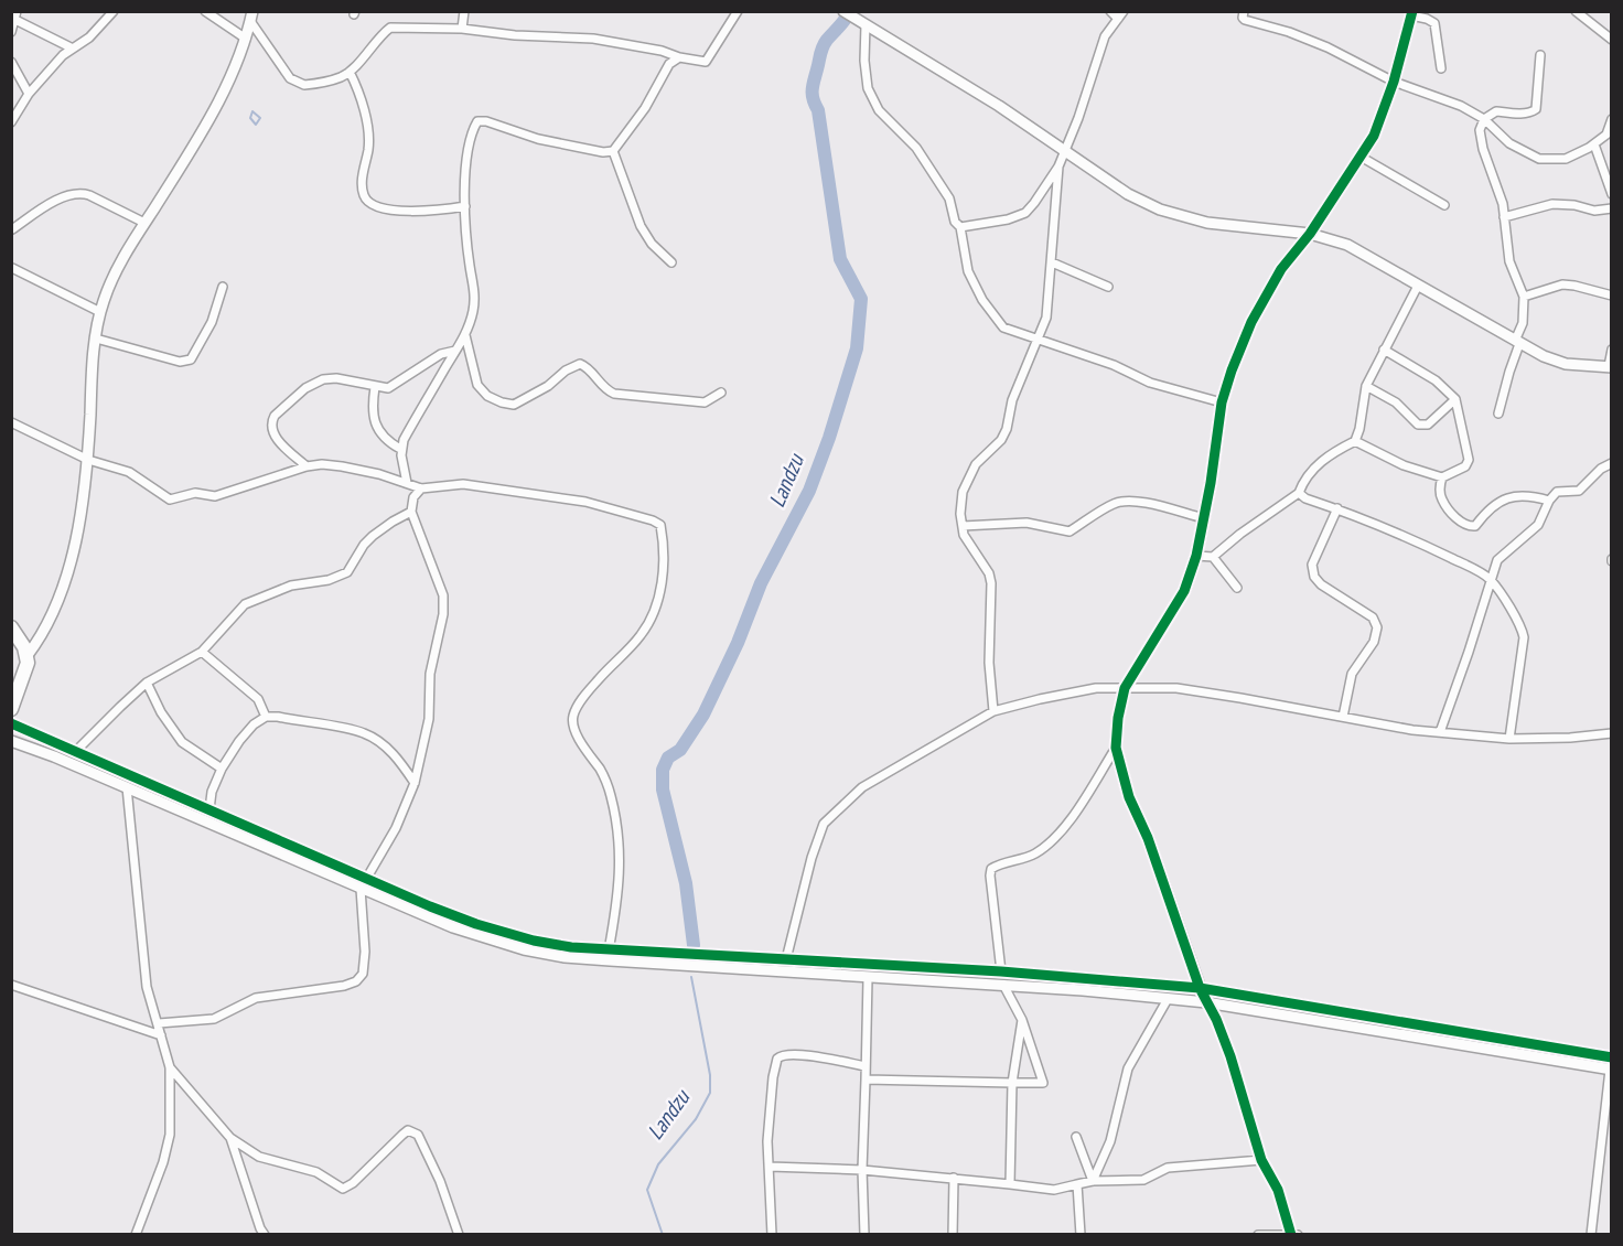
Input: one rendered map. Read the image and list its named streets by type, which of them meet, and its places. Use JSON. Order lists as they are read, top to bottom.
{
  "water": ["Landzu"]
}
